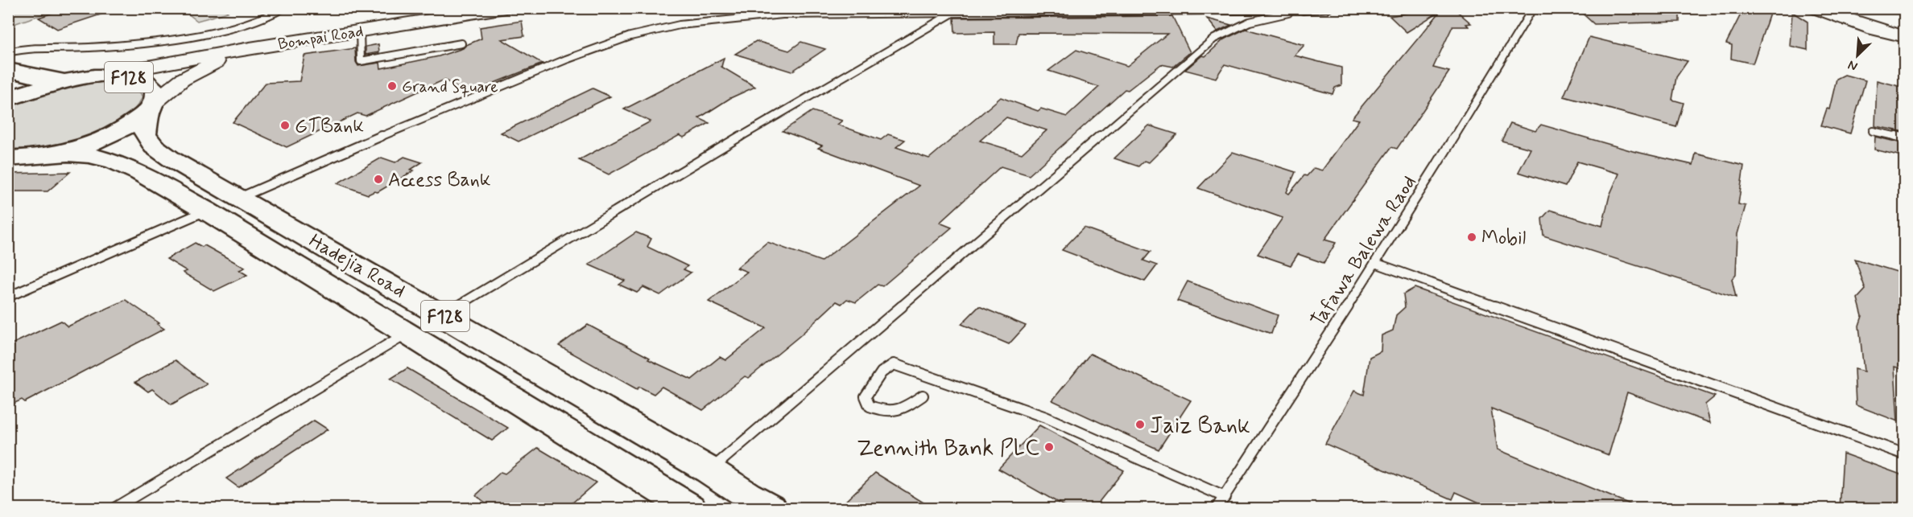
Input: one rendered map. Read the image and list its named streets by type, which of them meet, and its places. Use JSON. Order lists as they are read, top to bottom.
{
  "streets": {
    "main road": ["Bompai Road", "F128", "Hadejia Road"],
    "lane": ["Tafawa Balewa Raod"]
  },
  "crossings": [
    ["F128", "Hadejia Road"]
  ],
  "places": [
    "Grand Square",
    "GTBank",
    "Access Bank",
    "Mobil",
    "Jaiz Bank",
    "Zennith Bank PLC"
  ],
  "north": "bottom left"
}
